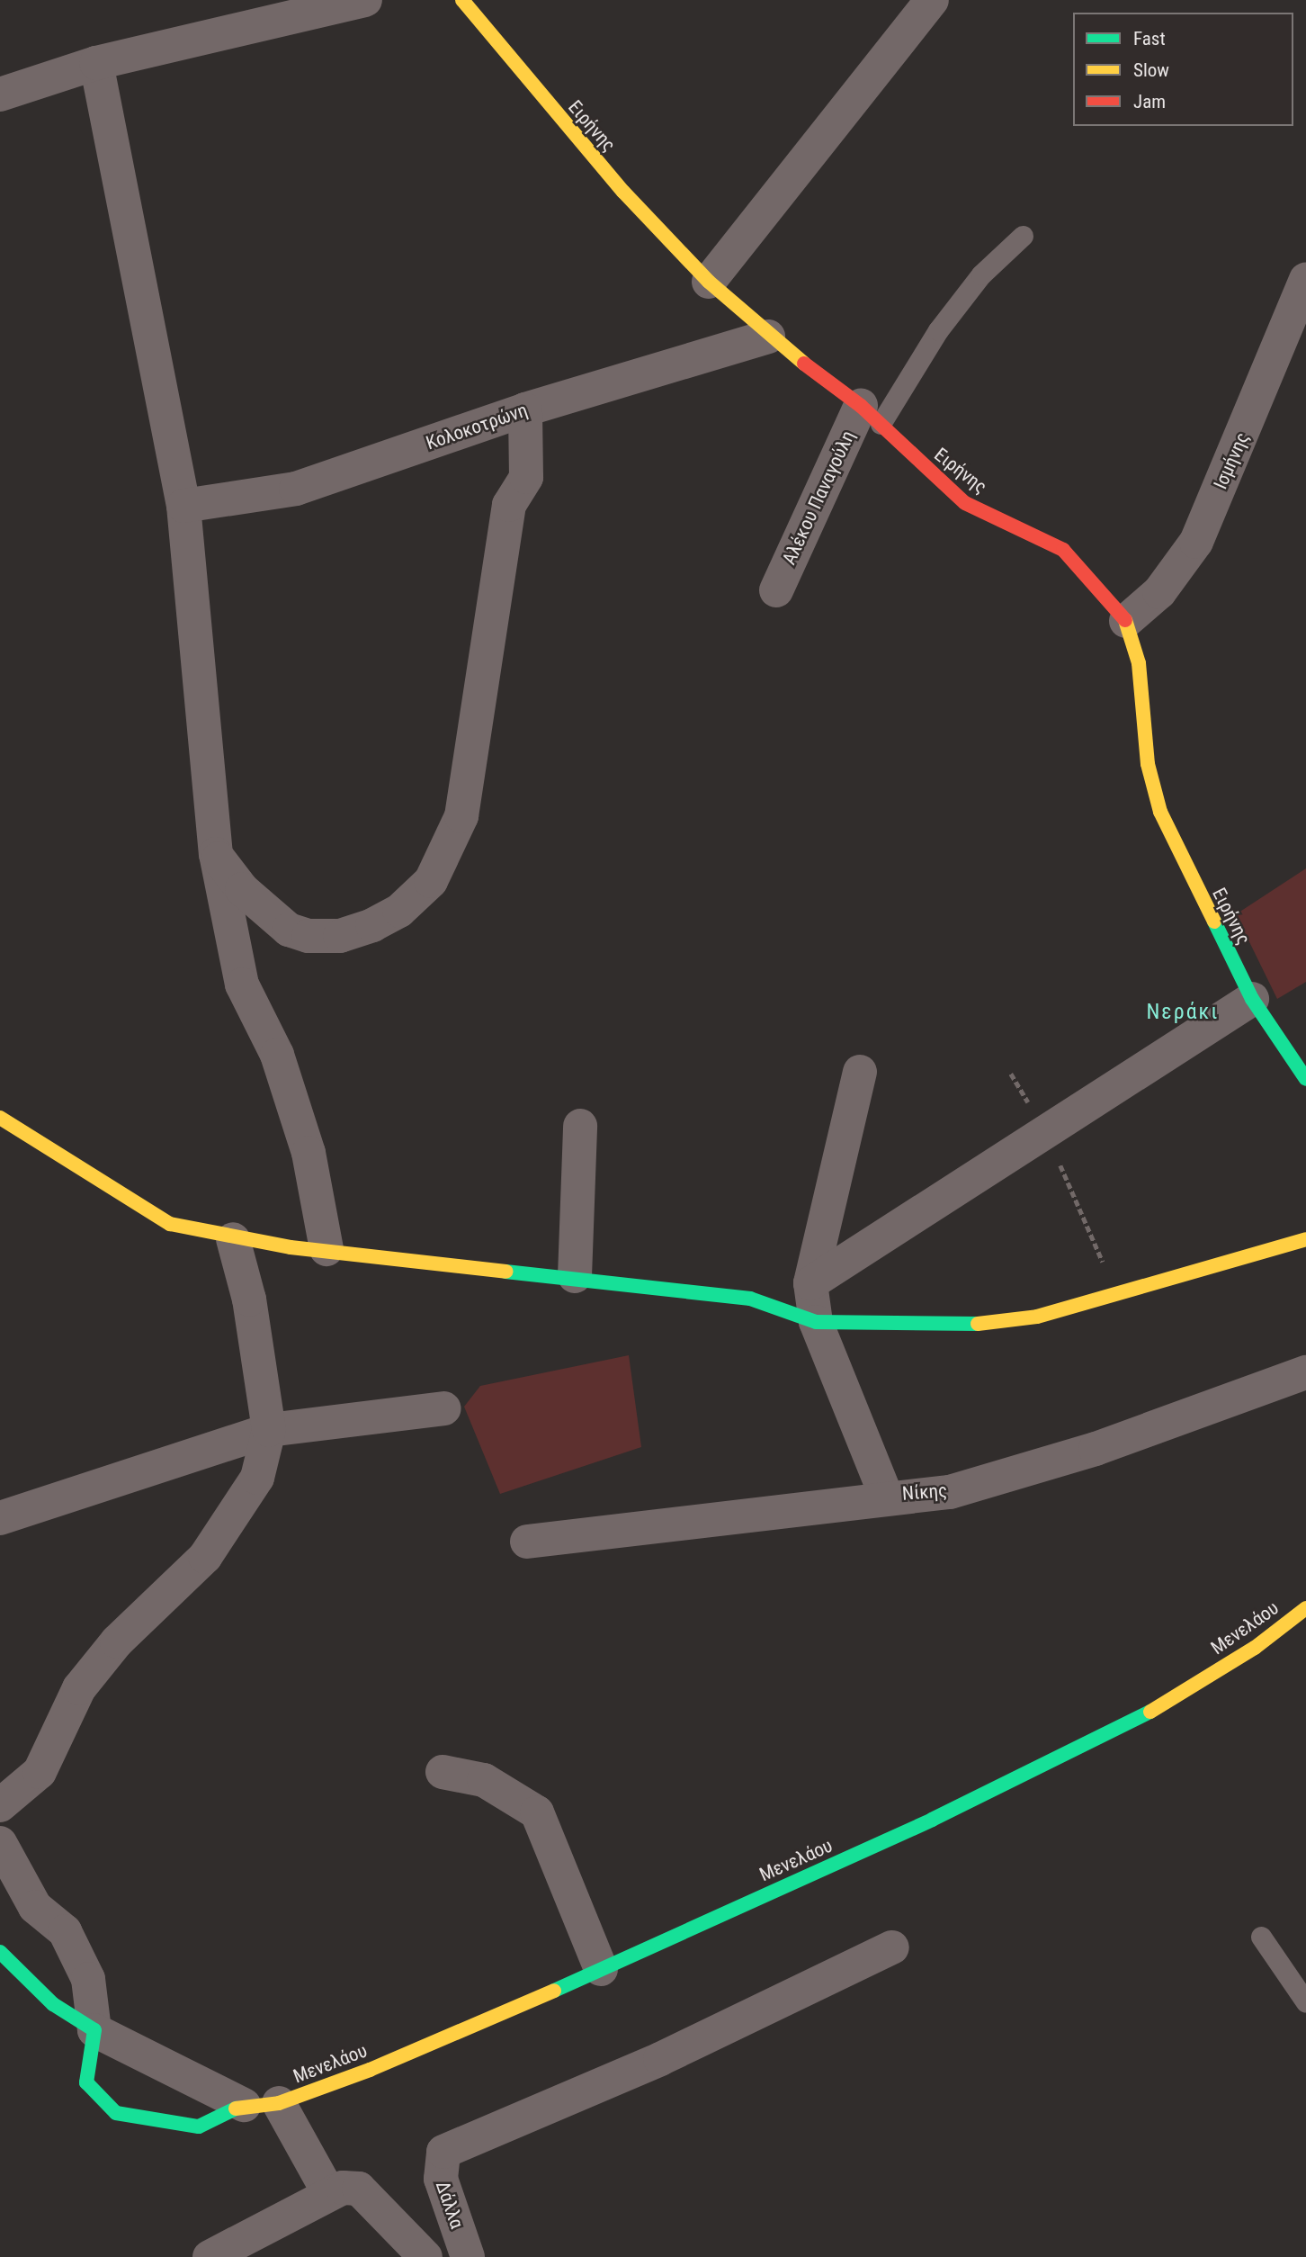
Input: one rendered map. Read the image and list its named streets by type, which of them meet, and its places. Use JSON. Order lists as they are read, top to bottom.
{
  "streets": {
    "street": [
      "Ειρήνης",
      "Κολοκοτρώνη",
      "Ισμήνης",
      "Αλέκου Παναγούλη",
      "Νίκης",
      "Μενελάου",
      "Δάλλα"
    ]
  },
  "crossings": [
    ["Ειρήνης", "Κολοκοτρώνη"],
    ["Ειρήνης", "Ισμήνης"],
    ["Ειρήνης", "Αλέκου Παναγούλη"]
  ],
  "districts": ["Νεράκι"],
  "legend": ["Fast", "Slow", "Jam"]
}
